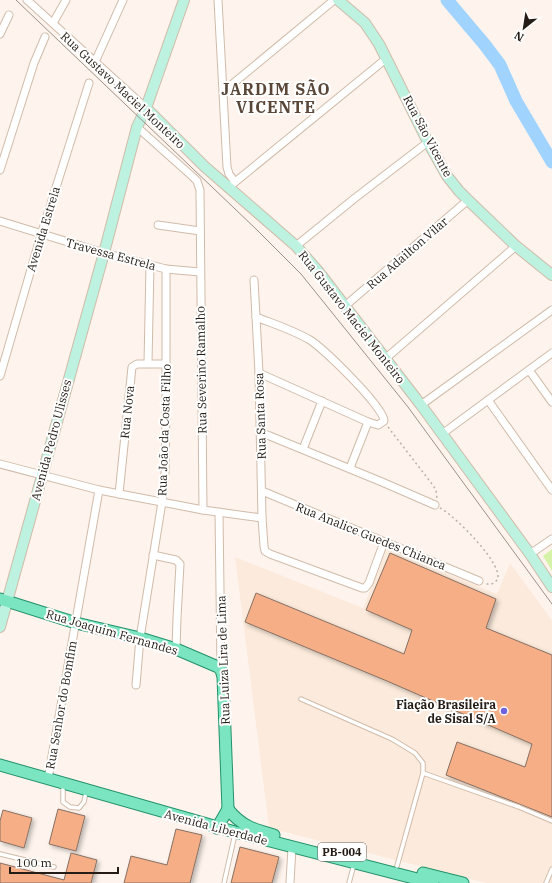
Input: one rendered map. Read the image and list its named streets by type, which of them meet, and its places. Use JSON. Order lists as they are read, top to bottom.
{
  "streets": {
    "main road": [
      "Rua Joaquim Fernandes",
      "Rua Luiza Lira de Lima",
      "Avenida Liberdade",
      "PB-004"
    ],
    "street": [
      "Rua Gustavo Maciel Monteiro",
      "Rua São Vicente",
      "Avenida Estrela",
      "Rua Adailton Vilar",
      "Travessa Estrela",
      "Rua Severino Ramalho",
      "Rua Nova",
      "Rua Santa Rosa",
      "Rua João da Costa Filho",
      "Avenida Pedro Ulisses",
      "Rua Analice Guedes Chianca",
      "Rua Senhor do Bomfim"
    ]
  },
  "crossings": [
    ["Rua Gustavo Maciel Monteiro", "Rua Adailton Vilar"],
    ["Rua Gustavo Maciel Monteiro", "Avenida Pedro Ulisses"],
    ["Rua São Vicente", "Rua Adailton Vilar"],
    ["Avenida Estrela", "Travessa Estrela"],
    ["Travessa Estrela", "Rua Severino Ramalho"],
    ["Travessa Estrela", "Rua João da Costa Filho"],
    ["Travessa Estrela", "Avenida Pedro Ulisses"],
    ["Rua Severino Ramalho", "Avenida Pedro Ulisses"],
    ["Rua Nova", "Rua João da Costa Filho"],
    ["Rua Santa Rosa", "Rua Analice Guedes Chianca"],
    ["Rua João da Costa Filho", "Rua Joaquim Fernandes"],
    ["Avenida Pedro Ulisses", "Rua Joaquim Fernandes"],
    ["Rua Joaquim Fernandes", "Rua Luiza Lira de Lima"],
    ["Rua Joaquim Fernandes", "Rua Senhor do Bomfim"],
    ["Rua Luiza Lira de Lima", "Avenida Liberdade"],
    ["Rua Senhor do Bomfim", "Avenida Liberdade"]
  ],
  "districts": ["JARDIM SÃO VICENTE"],
  "places": ["Fiação Brasileira de Sisal S/A"],
  "scale_bar": "100 m",
  "north": "bottom left"
}
